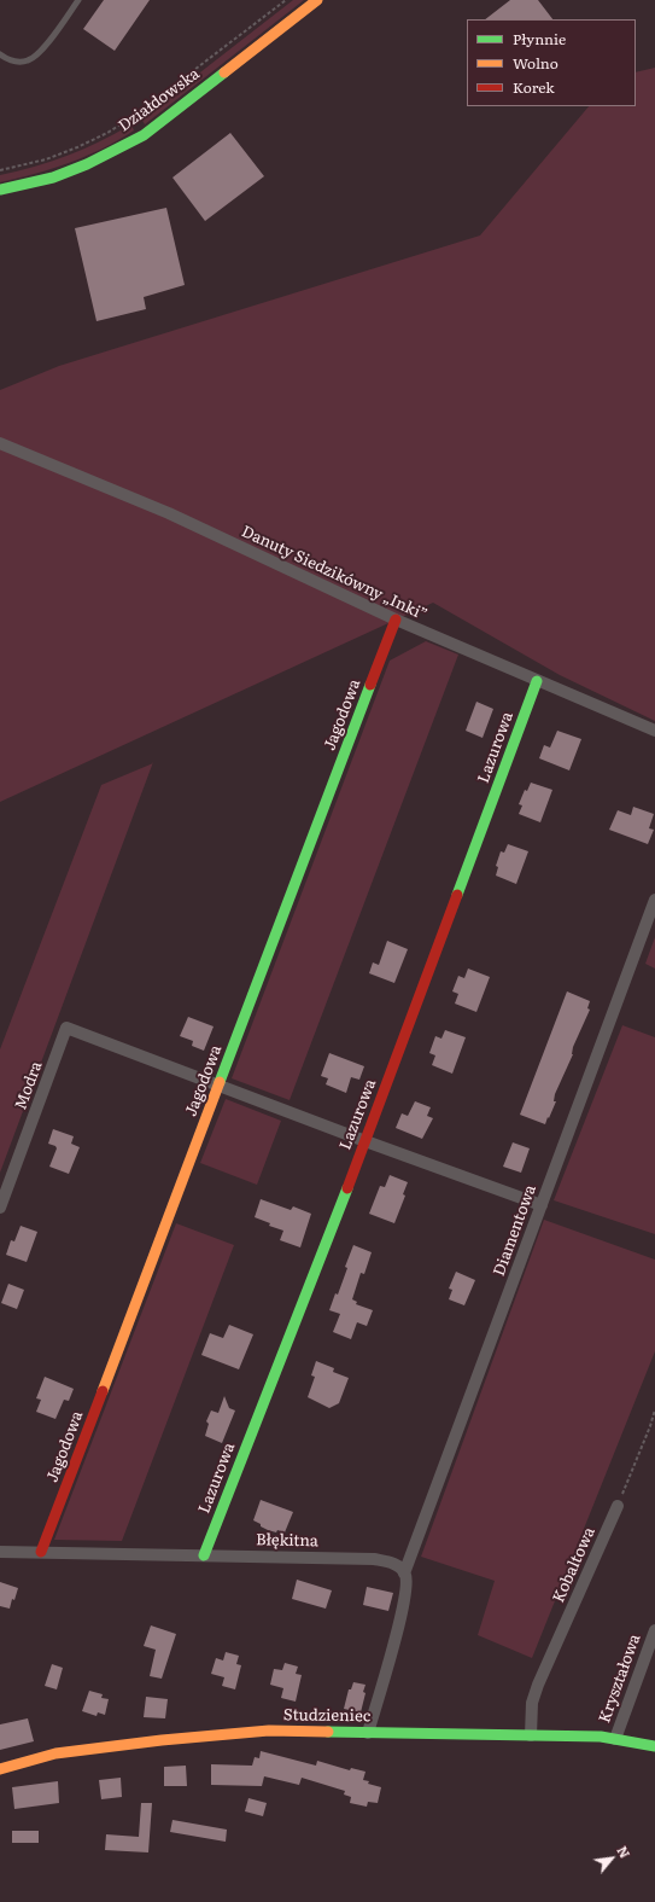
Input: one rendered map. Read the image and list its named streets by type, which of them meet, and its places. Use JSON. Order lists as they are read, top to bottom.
{
  "streets": {
    "street": [
      "Działdowska",
      "Danuty Siedzikówny „Inki”",
      "Jagodowa",
      "Lazurowa",
      "Modra",
      "Diamentowa",
      "Błękitna",
      "Kobaltowa",
      "Kryształowa",
      "Studzieniec"
    ]
  },
  "crossings": [
    ["Danuty Siedzikówny „Inki”", "Jagodowa"],
    ["Danuty Siedzikówny „Inki”", "Lazurowa"],
    ["Jagodowa", "Modra"],
    ["Jagodowa", "Błękitna"],
    ["Lazurowa", "Błękitna"],
    ["Diamentowa", "Błękitna"],
    ["Kobaltowa", "Studzieniec"],
    ["Kryształowa", "Studzieniec"]
  ],
  "legend": ["Płynnie", "Wolno", "Korek"],
  "north": "top right"
}
